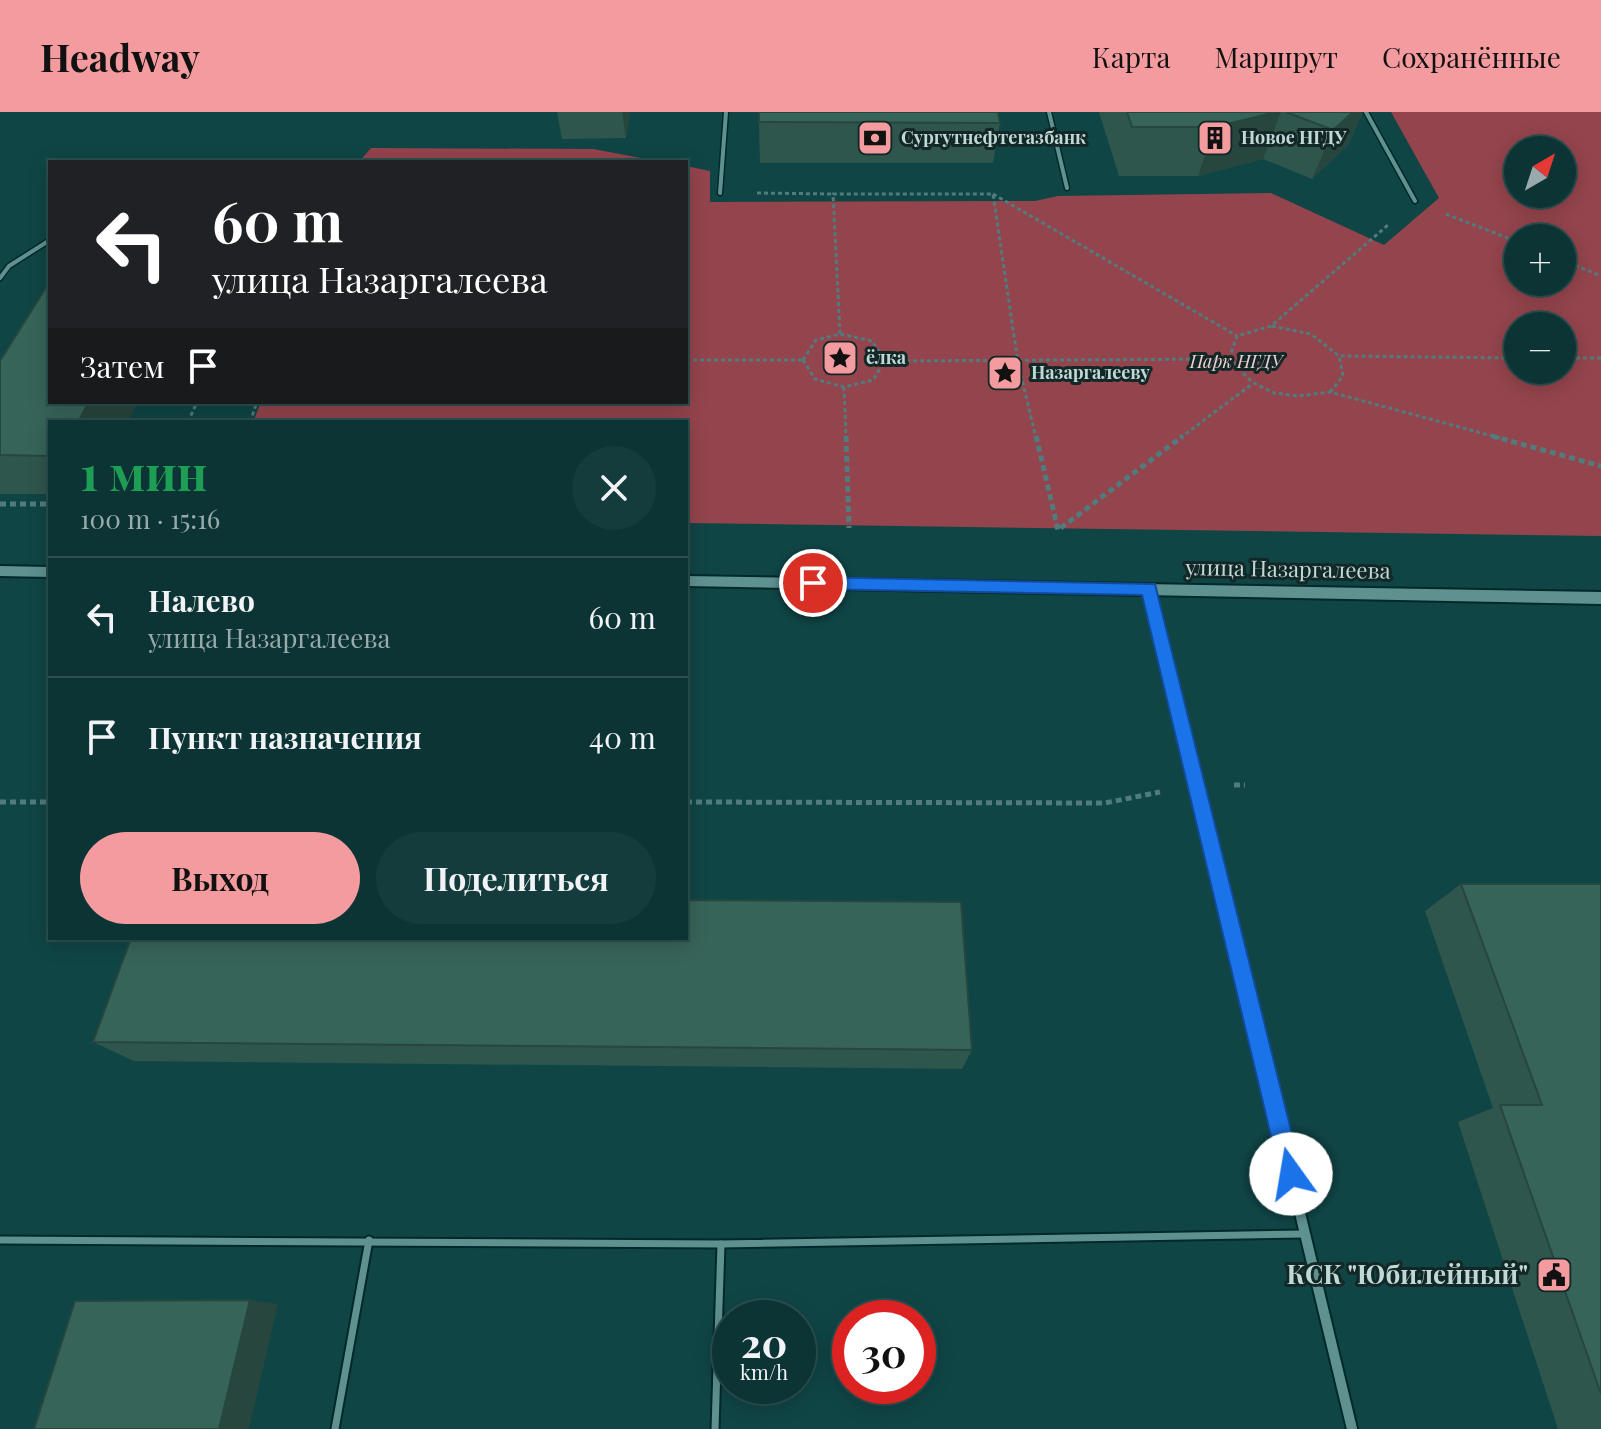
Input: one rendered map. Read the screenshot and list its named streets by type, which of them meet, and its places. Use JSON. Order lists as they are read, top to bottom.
{
  "streets": {
    "main road": ["улица Назаргалеева"]
  },
  "parks": ["Парк НГДУ"],
  "places": {
    "bank": ["Сургутнефтегазбанк"],
    "building": ["Новое НГДУ"],
    "place": ["ёлка", "Назаргалееву"],
    "public building": ["КСК \"Юбилейный\""]
  },
  "north": "top right",
  "page": {
    "header": "Headway",
    "nav": ["Карта", "Маршрут", "Сохранённые"],
    "map_buttons": ["+", "−"],
    "turn": ["60 m", "улица Назаргалеева"],
    "then": "Затем",
    "heading": ["1 мин", "100 m · 15:16"],
    "list": [
      {
        "name": "Налево",
        "note": "улица Назаргалеева",
        "value": "60 m"
      },
      {
        "name": "Пункт назначения",
        "value": "40 m"
      }
    ],
    "buttons": ["Выход", "Поделиться"],
    "speed": "20 km/h",
    "limit": "30"
  }
}
